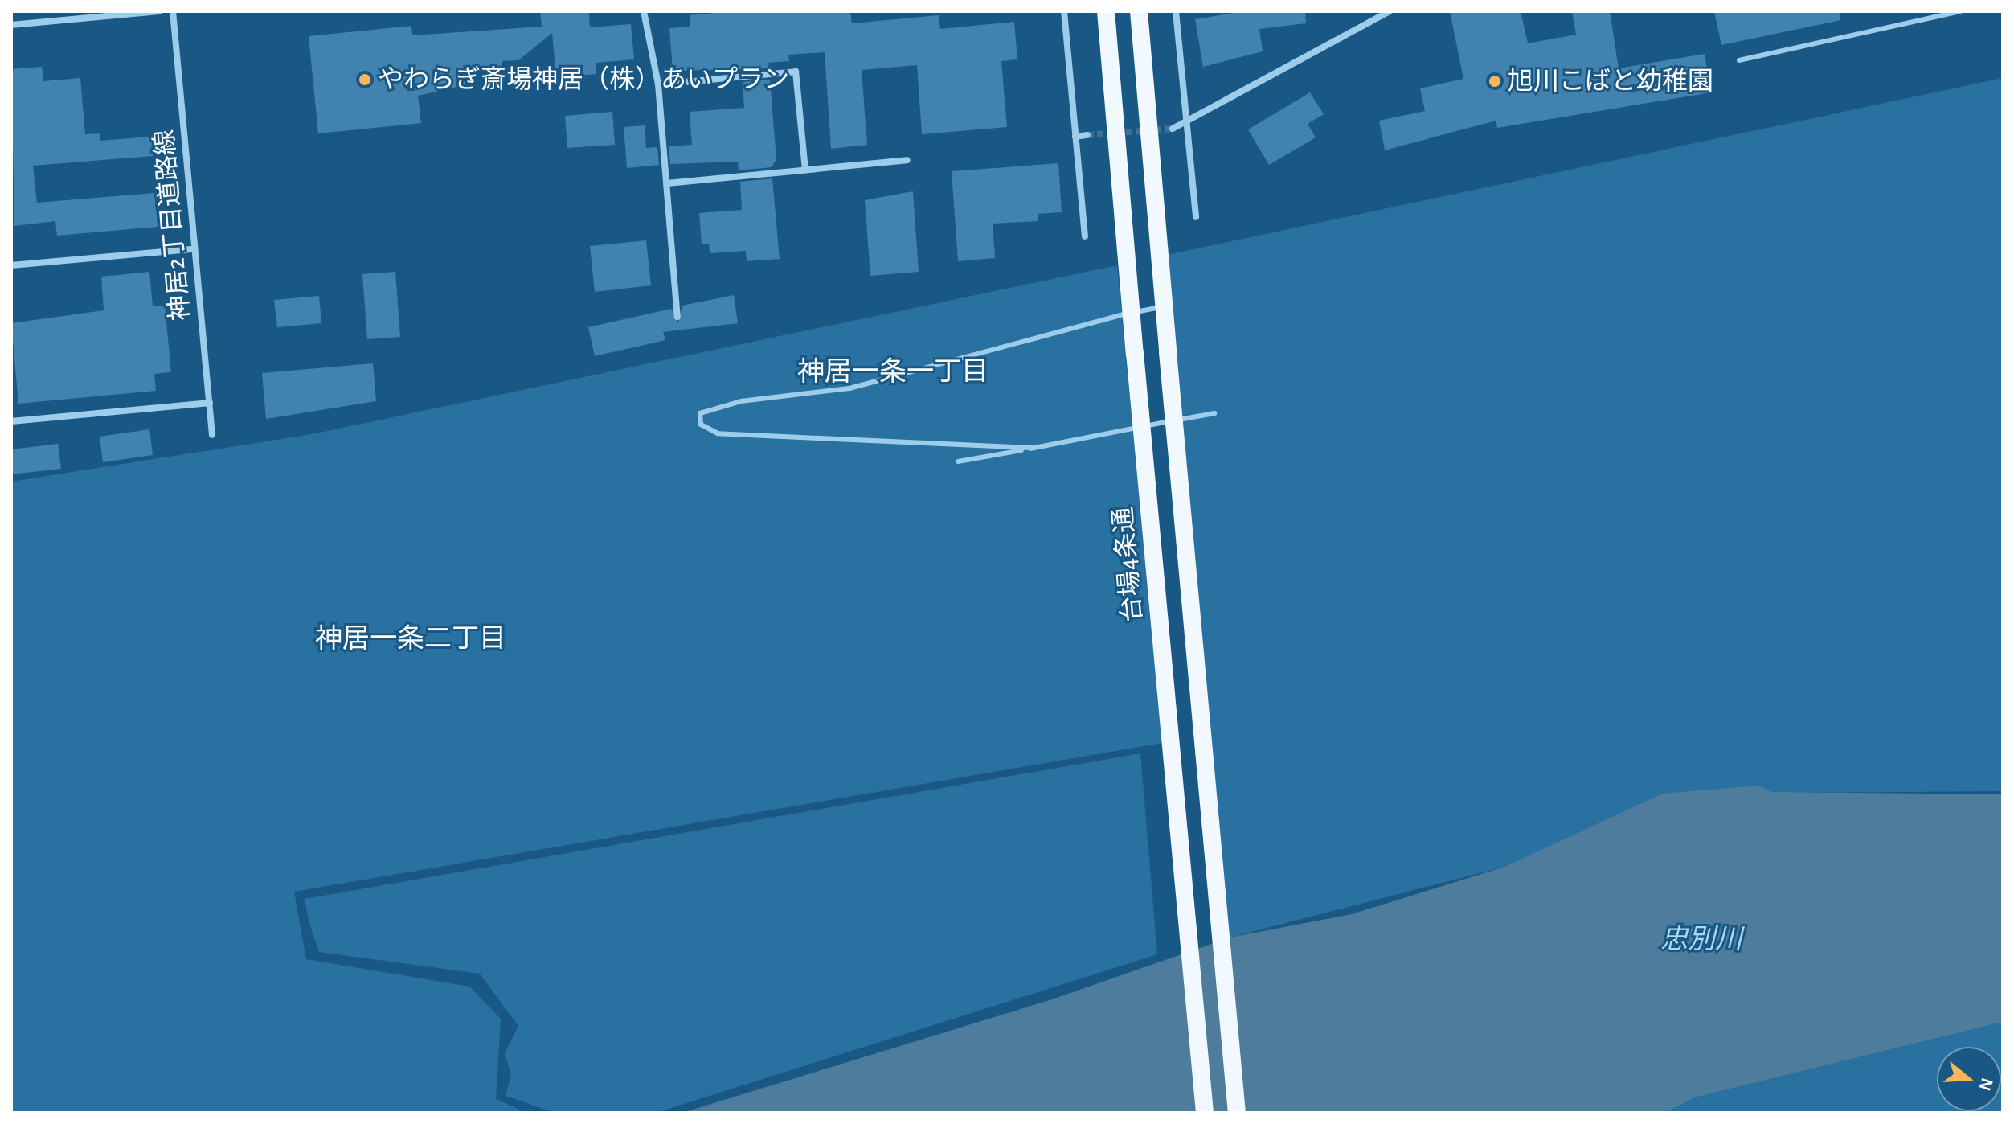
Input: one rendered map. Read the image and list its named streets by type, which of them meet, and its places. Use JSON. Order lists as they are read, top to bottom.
{
  "streets": {
    "highway": ["台場4条通"],
    "street": ["神居2丁目道路線"]
  },
  "districts": ["神居一条一丁目", "神居一条二丁目"],
  "water": ["忠別川"],
  "places": ["やわらぎ斎場神居（株）あいプラン", "旭川こばと幼稚園"],
  "north": "right"
}
